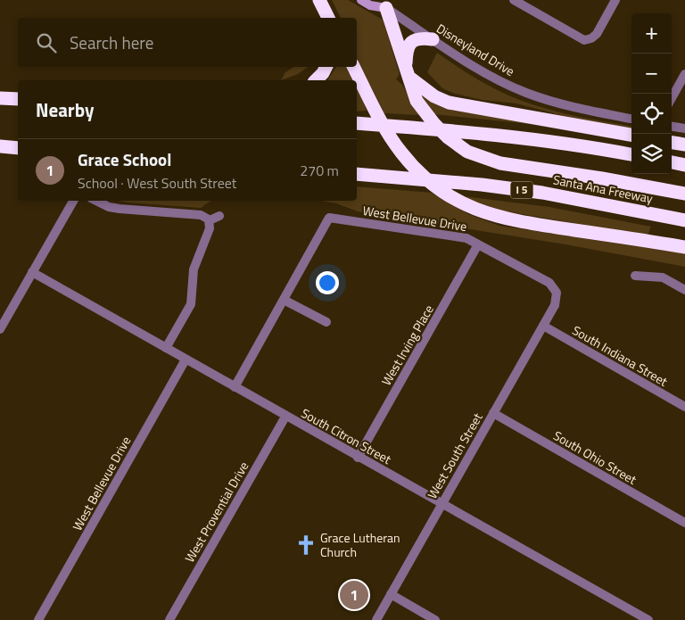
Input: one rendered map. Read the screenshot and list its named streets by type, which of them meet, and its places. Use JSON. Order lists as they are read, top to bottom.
{
  "streets": {
    "highway": ["Santa Ana Freeway", "I 5"],
    "main road": ["Disneyland Drive"],
    "street": [
      "West Bellevue Drive",
      "West Irving Place",
      "South Indiana Street",
      "South Citron Street",
      "West South Street",
      "South Ohio Street",
      "West Provential Drive"
    ]
  },
  "crossings": [
    ["West Bellevue Drive", "West Irving Place"],
    ["West Bellevue Drive", "South Citron Street"],
    ["West Bellevue Drive", "West South Street"],
    ["West Irving Place", "South Citron Street"],
    ["South Indiana Street", "West South Street"],
    ["South Citron Street", "West South Street"],
    ["South Citron Street", "West Provential Drive"],
    ["West South Street", "South Ohio Street"]
  ],
  "places": {
    "church": ["Grace Lutheran Church"]
  },
  "page": {
    "map_buttons": ["+", "−"],
    "search": "Search here",
    "heading": "Nearby",
    "list": [
      {
        "mark": "1",
        "name": "Grace School",
        "note": "School · West South Street",
        "value": "270 m"
      }
    ],
    "pins": "1"
  }
}
